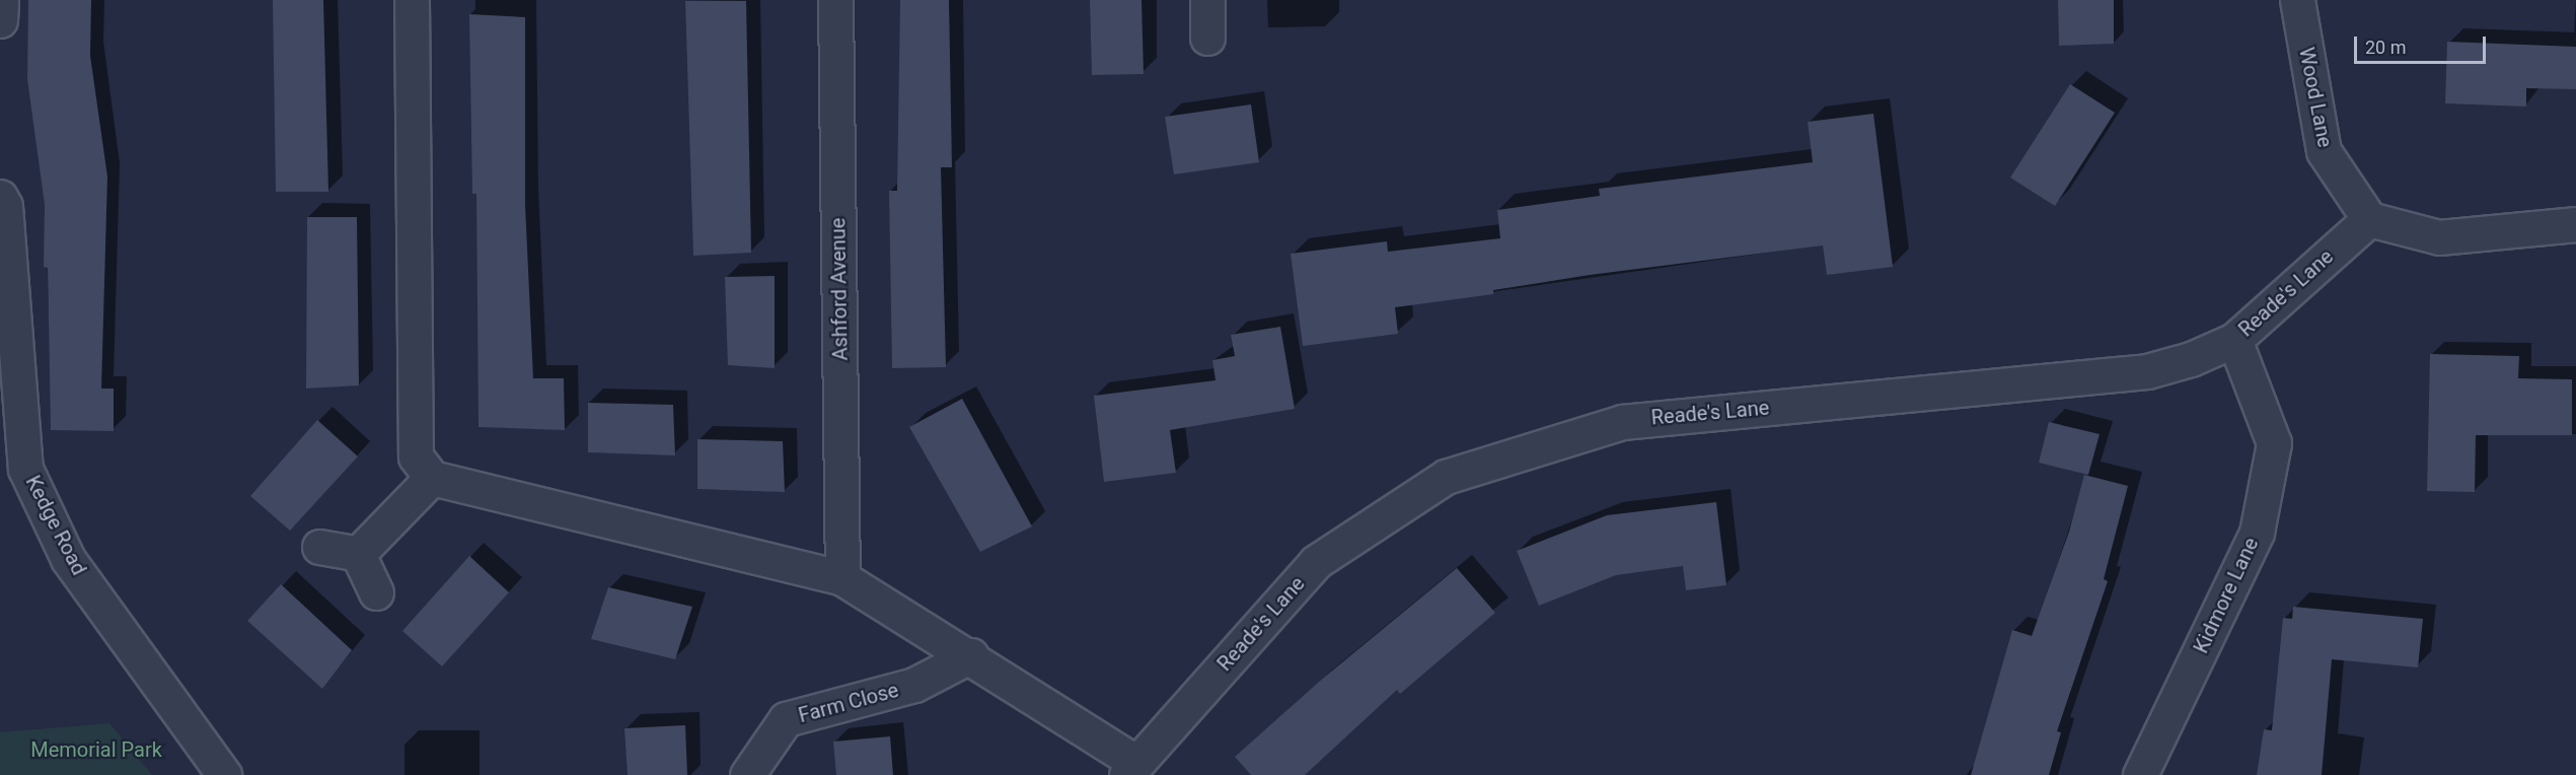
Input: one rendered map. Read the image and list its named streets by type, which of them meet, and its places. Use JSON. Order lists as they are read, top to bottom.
{
  "streets": {
    "street": [
      "Wood Lane",
      "Ashford Avenue",
      "Reade's Lane",
      "Kedge Road",
      "Kidmore Lane",
      "Farm Close"
    ]
  },
  "crossings": [
    ["Wood Lane", "Reade's Lane"],
    ["Reade's Lane", "Kidmore Lane"]
  ],
  "parks": ["Memorial Park"],
  "scale_bar": "20 m"
}
